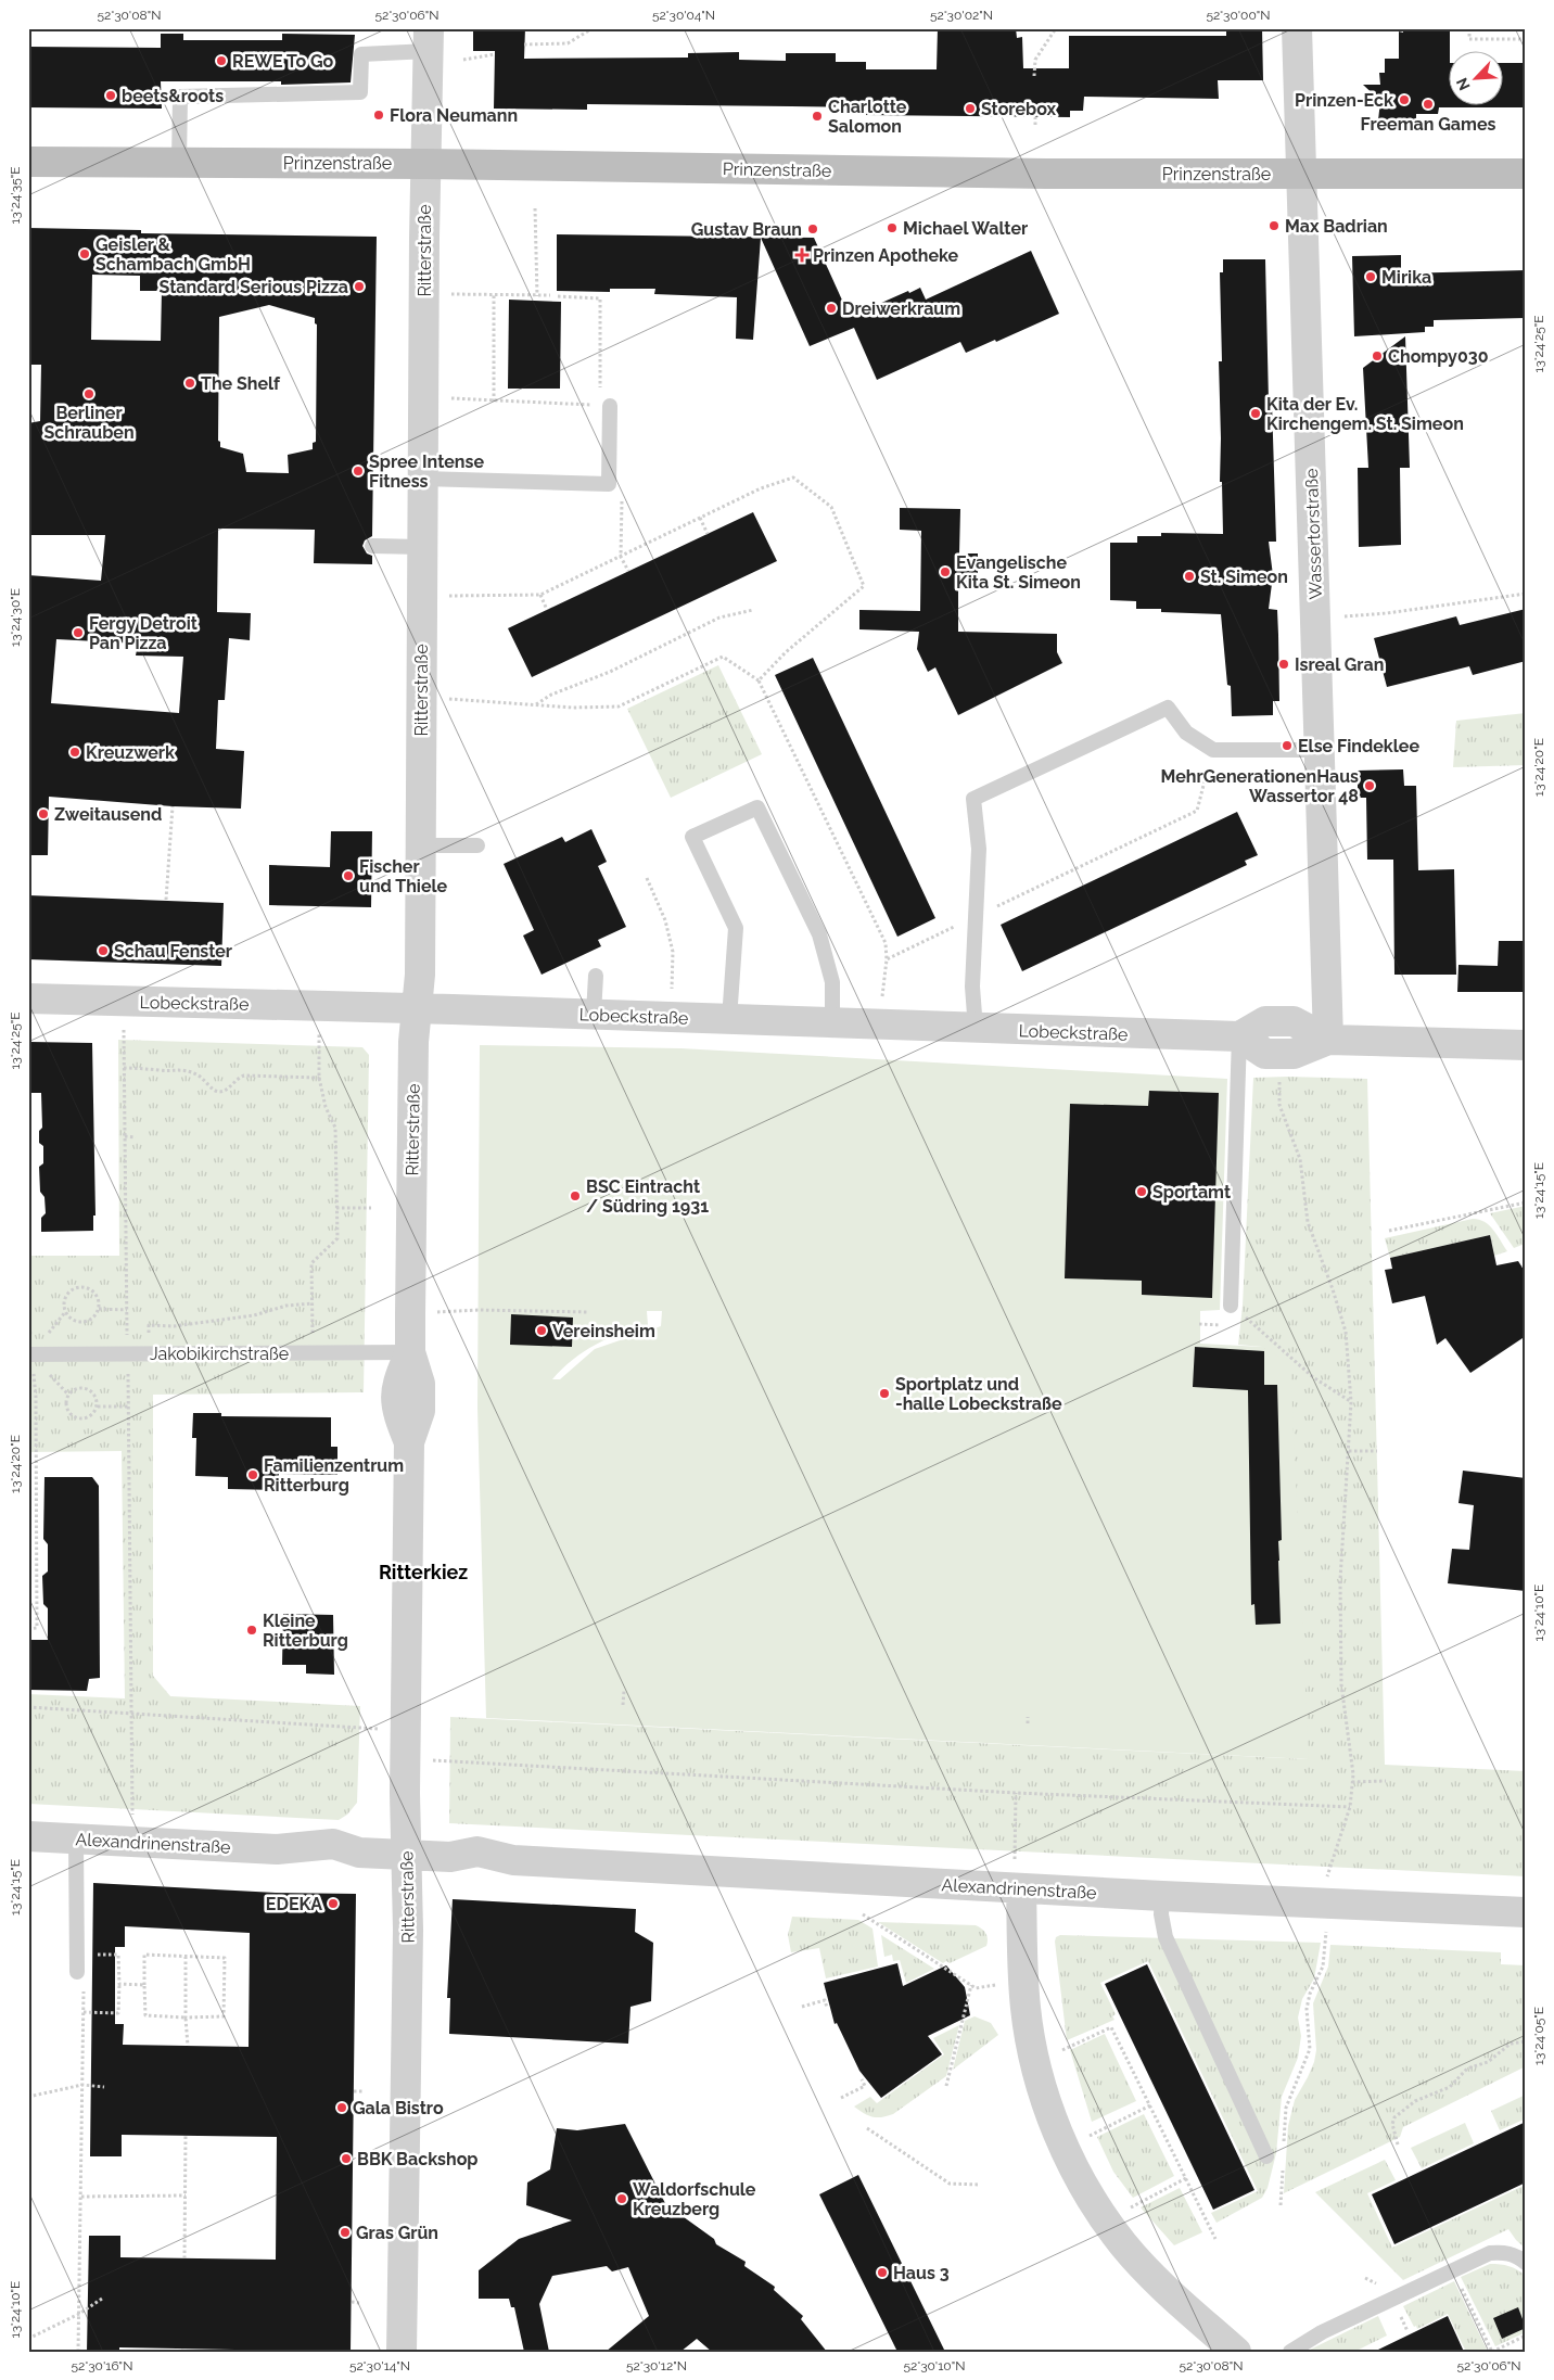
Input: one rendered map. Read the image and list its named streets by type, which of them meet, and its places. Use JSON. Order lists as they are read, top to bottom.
{
  "streets": {
    "main road": ["Prinzenstraße"],
    "street": [
      "Ritterstraße",
      "Wassertorstraße",
      "Lobeckstraße",
      "Alexandrinenstraße"
    ],
    "lane": ["Jakobikirchstraße"]
  },
  "crossings": [
    ["Prinzenstraße", "Ritterstraße"],
    ["Prinzenstraße", "Wassertorstraße"],
    ["Ritterstraße", "Lobeckstraße"],
    ["Ritterstraße", "Jakobikirchstraße"],
    ["Ritterstraße", "Alexandrinenstraße"]
  ],
  "districts": ["Ritterkiez"],
  "places": {
    "other": [
      "REWE To Go",
      "beets&roots",
      "Prinzen-Eck",
      "Freeman Games",
      "Storebox",
      "Flora Neumann",
      "Charlotte Salomon",
      "Max Badrian",
      "Michael Walter",
      "Gustav Braun",
      "Geisler & Schambach GmbH",
      "Mirika",
      "Standard Serious Pizza",
      "Dreiwerkraum",
      "Chompy030",
      "The Shelf",
      "Berliner Schrauben",
      "Kita der Ev. Kirchengem. St. Simeon",
      "Spree Intense Fitness",
      "Evangelische Kita St. Simeon",
      "St. Simeon",
      "Fergy Detroit Pan Pizza",
      "Isreal Gran",
      "Else Findeklee",
      "Kreuzwerk",
      "MehrGenerationenHaus Wassertor 48",
      "Zweitausend",
      "Fischer und Thiele",
      "Schau Fenster",
      "Sportamt",
      "BSC Eintracht / Südring 1931",
      "Vereinsheim",
      "Sportplatz und -halle Lobeckstraße",
      "Familienzentrum Ritterburg",
      "Kleine Ritterburg",
      "EDEKA",
      "Gala Bistro",
      "BBK Backshop",
      "Waldorfschule Kreuzberg",
      "Gras Grün",
      "Haus 3"
    ],
    "health": ["Prinzen Apotheke"]
  },
  "north": "bottom left",
  "coordinates": [
    "52°30'08\"N",
    "52°30'06\"N",
    "52°30'04\"N",
    "52°30'02\"N",
    "52°30'00\"N",
    "13°24'35\"E",
    "13°24'25\"E",
    "13°24'30\"E",
    "13°24'20\"E",
    "13°24'15\"E",
    "13°24'10\"E",
    "13°24'05\"E",
    "52°30'16\"N",
    "52°30'14\"N",
    "52°30'12\"N",
    "52°30'10\"N"
  ]
}
